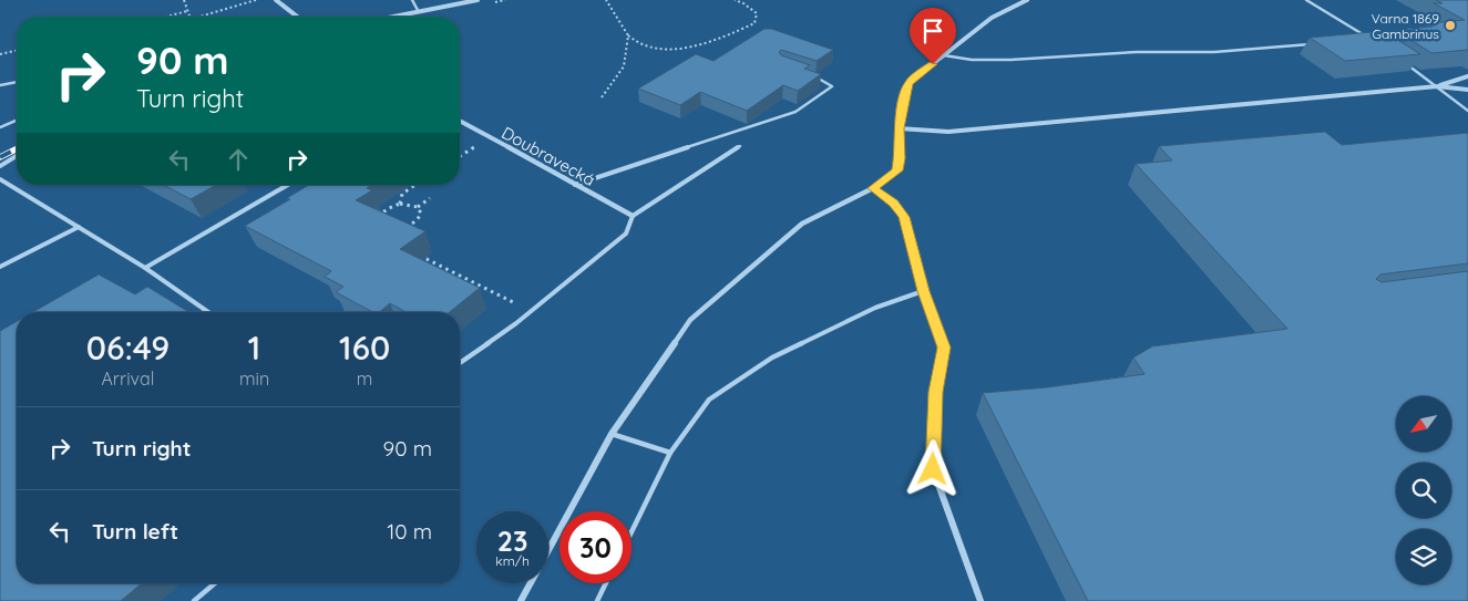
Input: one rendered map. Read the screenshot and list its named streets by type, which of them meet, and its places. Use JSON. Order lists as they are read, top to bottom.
{
  "streets": {
    "street": ["Doubravecká"]
  },
  "places": ["Varna 1869 Gambrinus"],
  "north": "bottom left",
  "page": {
    "turn": ["90 m", "Turn right"],
    "eta": [
      "06:49",
      "Arrival",
      "1",
      "min",
      "160",
      "m"
    ],
    "list": [
      {
        "name": "Turn right",
        "value": "90 m"
      },
      {
        "name": "Turn left",
        "value": "10 m"
      }
    ],
    "speed": "23 km/h",
    "limit": "30"
  }
}
